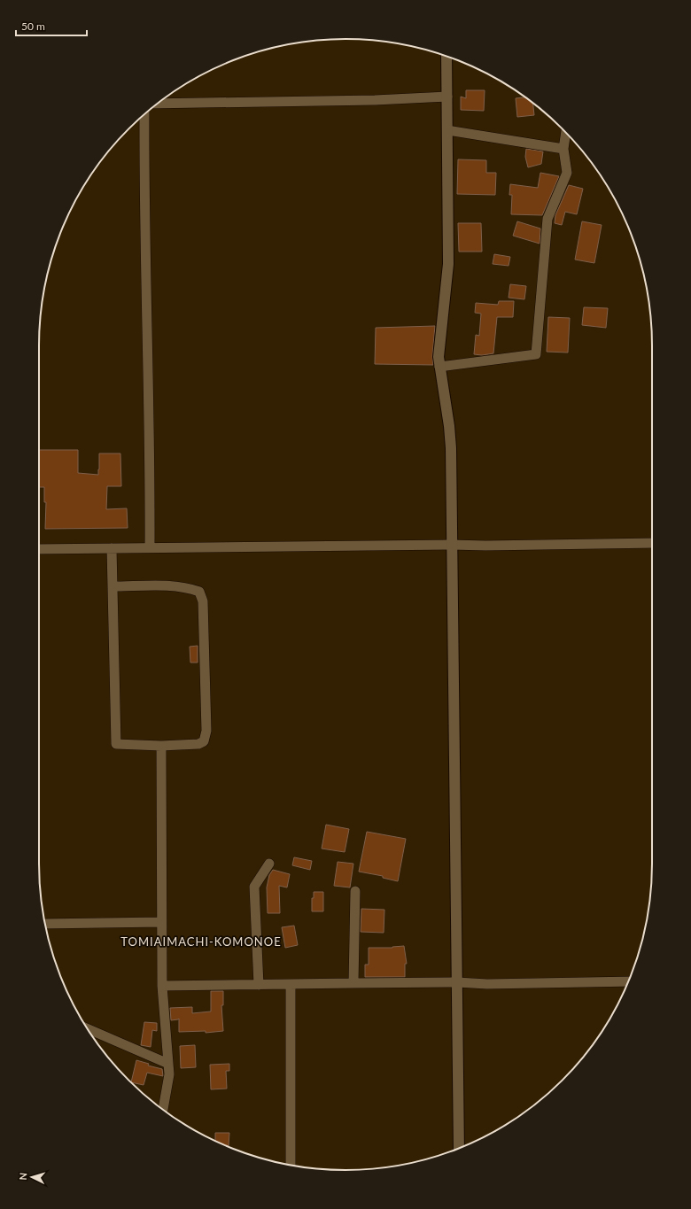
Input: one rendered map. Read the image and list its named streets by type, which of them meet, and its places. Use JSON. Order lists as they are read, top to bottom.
{
  "districts": ["TOMIAIMACHI-KOMONOE"],
  "scale_bar": "50 m",
  "north": "left"
}
